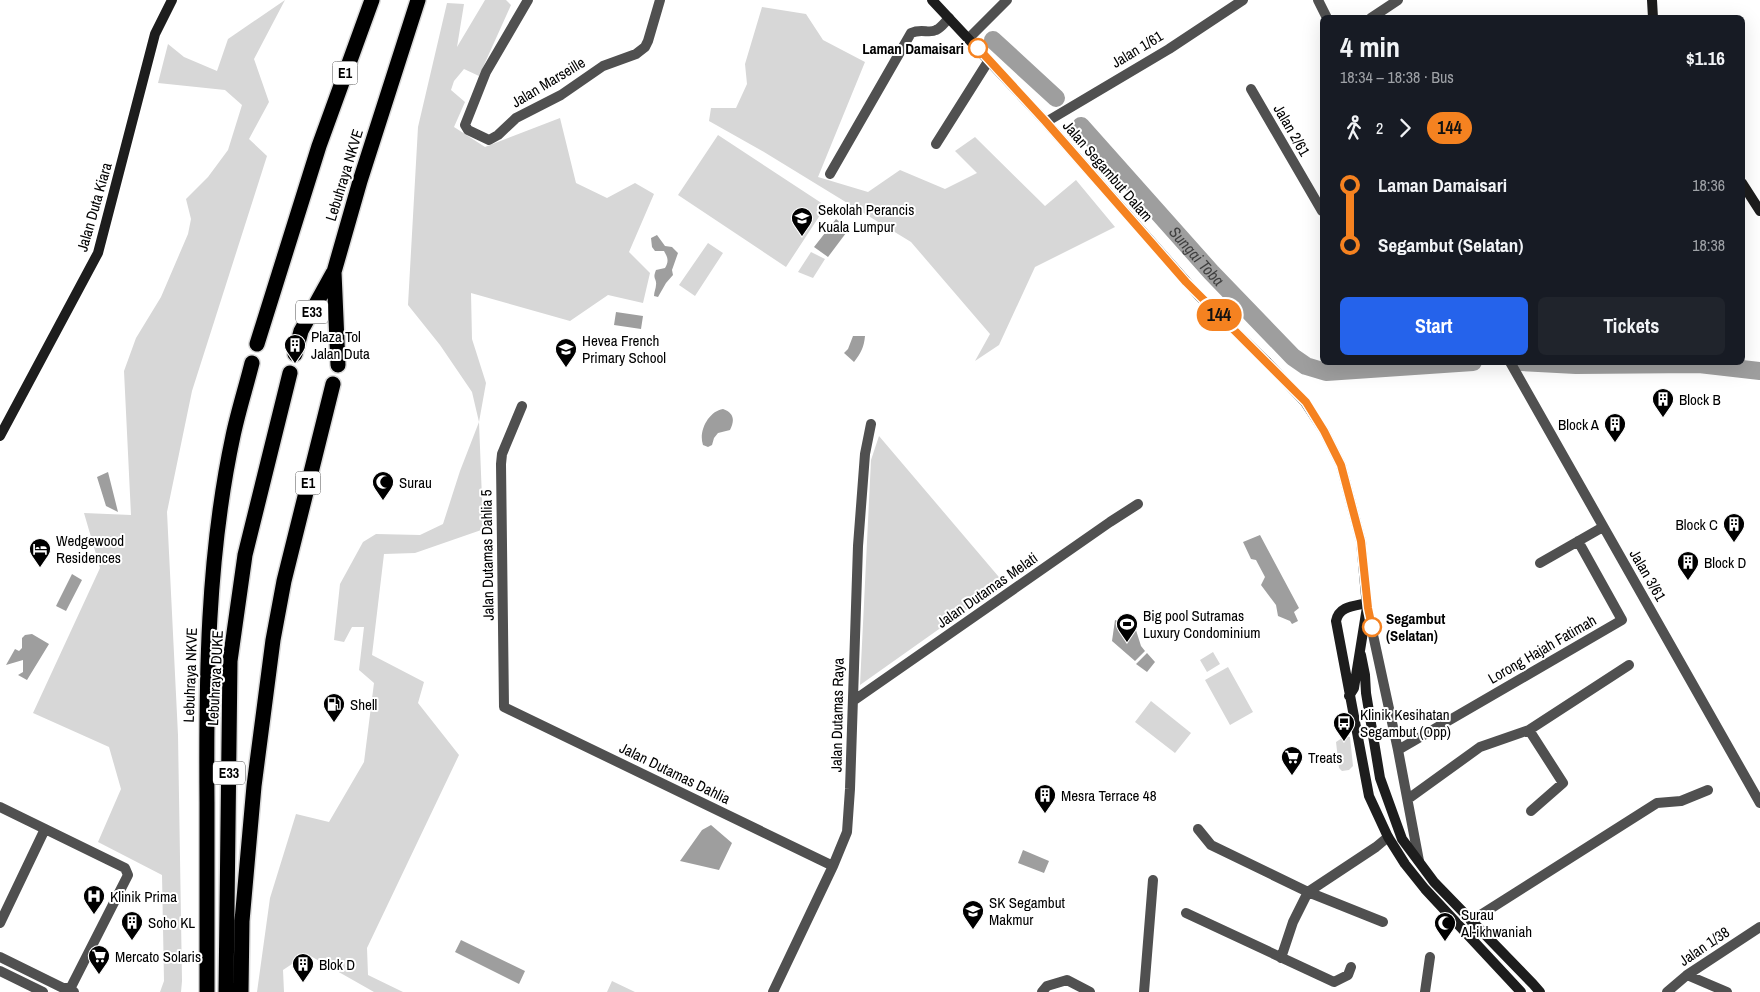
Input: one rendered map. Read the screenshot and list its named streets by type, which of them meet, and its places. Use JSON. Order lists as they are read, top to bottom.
{
  "streets": {
    "highway": [
      "E1",
      "Lebuhraya NKVE",
      "E33",
      "Lebuhraya DUKE"
    ],
    "street": [
      "Jalan 1/61",
      "Jalan Marseille",
      "Jalan 2/61",
      "Jalan Segambut Dalam",
      "Jalan Duta Kiara",
      "Jalan Dutamas Dahlia 5",
      "Jalan 3/61",
      "Jalan Dutamas Melati",
      "Lorong Hajah Fatimah",
      "Jalan Dutamas Raya",
      "Jalan Dutamas Dahlia",
      "Jalan 1/38"
    ]
  },
  "crossings": [
    ["Jalan 1/61", "Jalan Segambut Dalam"],
    ["Lebuhraya NKVE", "E33"],
    ["Jalan Dutamas Dahlia 5", "Jalan Dutamas Dahlia"],
    ["Jalan Dutamas Melati", "Jalan Dutamas Raya"],
    ["Jalan Dutamas Raya", "Jalan Dutamas Dahlia"]
  ],
  "water": ["Sungai Toba"],
  "places": {
    "other": ["Laman Damaisari", "Segambut (Selatan)"],
    "school or university": ["Sekolah Perancis Kuala Lumpur", "Hevea French Primary School", "SK Segambut Makmur"],
    "building": [
      "Plaza Tol Jalan Duta",
      "Block B",
      "Block A",
      "Block C",
      "Block D",
      "Mesra Terrace 48",
      "Soho KL",
      "Blok D"
    ],
    "mosque": ["Surau", "Surau Al-ikhwaniah"],
    "hotel": ["Wedgewood Residences"],
    "sports": ["Big pool Sutramas Luxury Condominium"],
    "fuel station": ["Shell"],
    "bus stop": ["Klinik Kesihatan Segambut (Opp)"],
    "supermarket": ["Treats", "Mercato Solaris"],
    "hospital": ["Klinik Prima"]
  },
  "lines": ["bus line 144"],
  "page": {
    "on_map": "144",
    "heading": ["4 min", "18:34 – 18:38 · Bus", "$1.16"],
    "legs": ["2", "144"],
    "list": [
      {
        "name": "Laman Damaisari",
        "value": "18:36"
      },
      {
        "name": "Segambut (Selatan)",
        "value": "18:38"
      }
    ],
    "buttons": ["Start", "Tickets"]
  }
}
